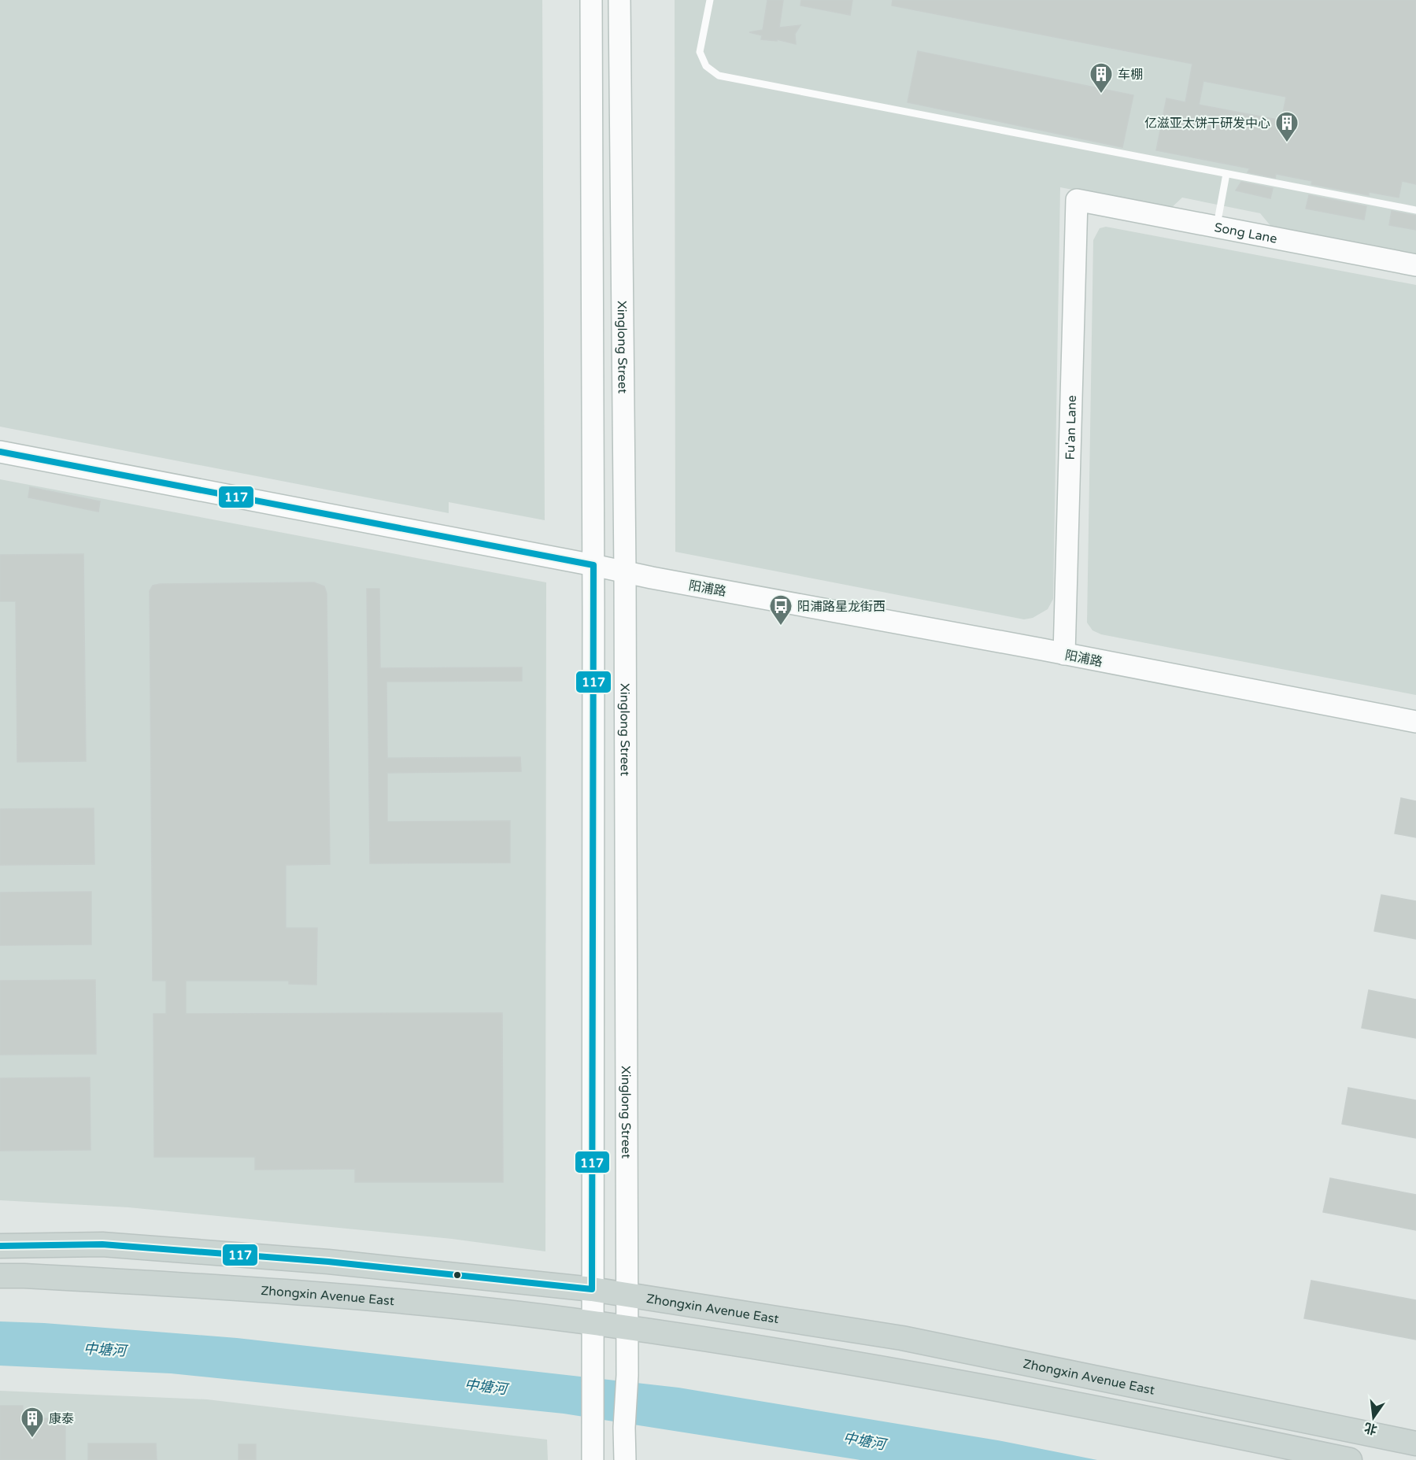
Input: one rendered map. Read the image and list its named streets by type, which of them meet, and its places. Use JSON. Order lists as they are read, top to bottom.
{
  "streets": {
    "main road": [
      "Song Lane",
      "Xinglong Street",
      "Fu'an Lane",
      "阳浦路",
      "Zhongxin Avenue East"
    ]
  },
  "crossings": [
    ["Song Lane", "Fu'an Lane"],
    ["Xinglong Street", "阳浦路"],
    ["Xinglong Street", "Zhongxin Avenue East"],
    ["Fu'an Lane", "阳浦路"]
  ],
  "water": ["中塘河"],
  "places": {
    "building": ["车棚", "亿滋亚太饼干研发中心", "康泰"],
    "bus stop": ["阳浦路星龙街西"]
  },
  "lines": ["transit line 117"],
  "north": "bottom"
}
